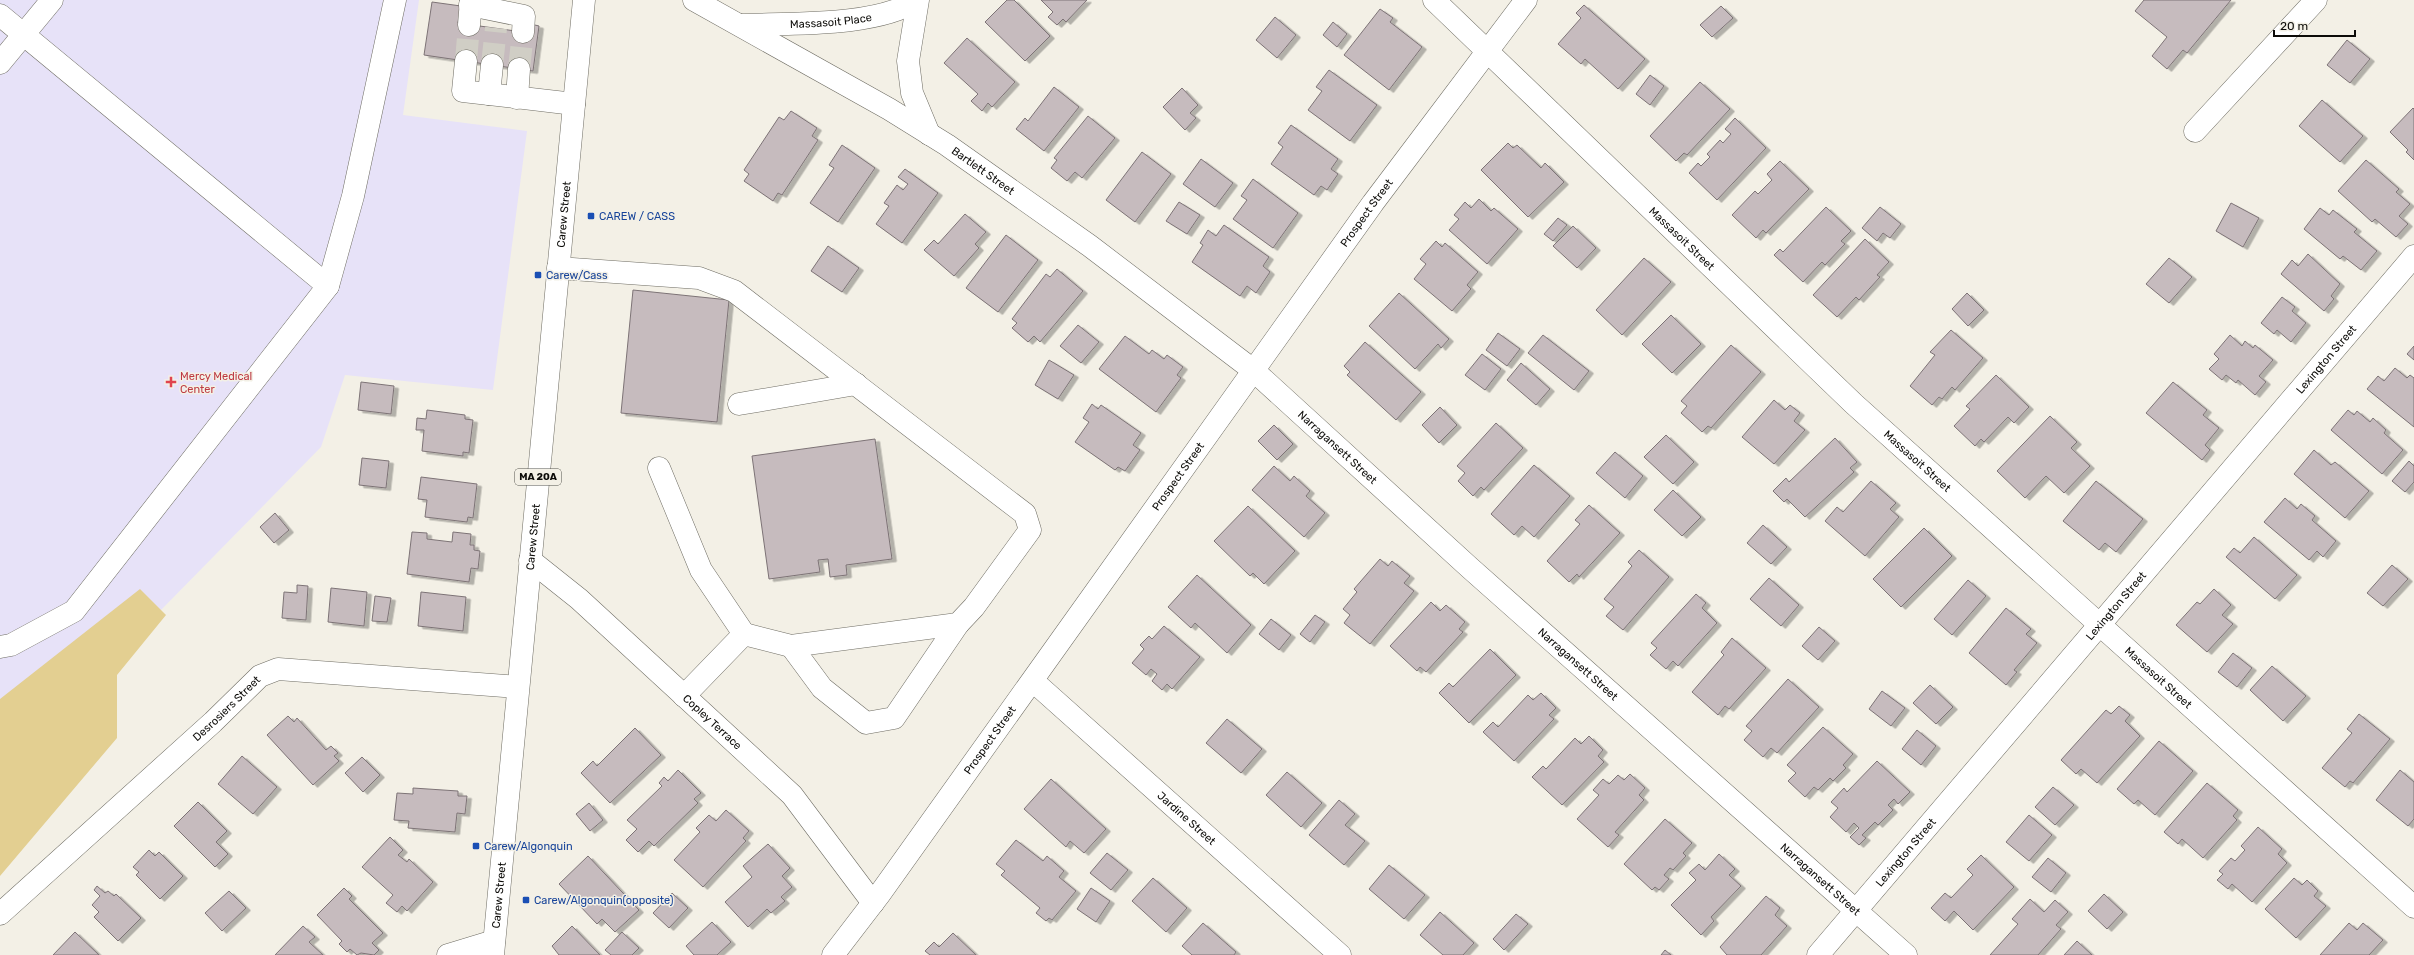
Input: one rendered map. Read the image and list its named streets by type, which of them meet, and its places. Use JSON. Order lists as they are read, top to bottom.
{
  "streets": {
    "street": [
      "Massasoit Place",
      "Bartlett Street",
      "Prospect Street",
      "Carew Street",
      "Massasoit Street",
      "Lexington Street",
      "Narragansett Street",
      "MA 20A",
      "Desrosiers Street",
      "Copley Terrace",
      "Jardine Street"
    ]
  },
  "crossings": [
    ["Massasoit Place", "Bartlett Street"],
    ["Bartlett Street", "Prospect Street"],
    ["Bartlett Street", "Narragansett Street"],
    ["Prospect Street", "Massasoit Street"],
    ["Prospect Street", "Narragansett Street"],
    ["Prospect Street", "Copley Terrace"],
    ["Prospect Street", "Jardine Street"],
    ["Carew Street", "Desrosiers Street"],
    ["Carew Street", "Copley Terrace"],
    ["Massasoit Street", "Lexington Street"],
    ["Lexington Street", "Narragansett Street"]
  ],
  "places": {
    "transit": [
      "CAREW / CASS",
      "Carew/Cass",
      "Carew/Algonquin",
      "Carew/Algonquin(opposite)"
    ],
    "health": ["Mercy Medical Center"]
  },
  "scale_bar": "20 m"
}
